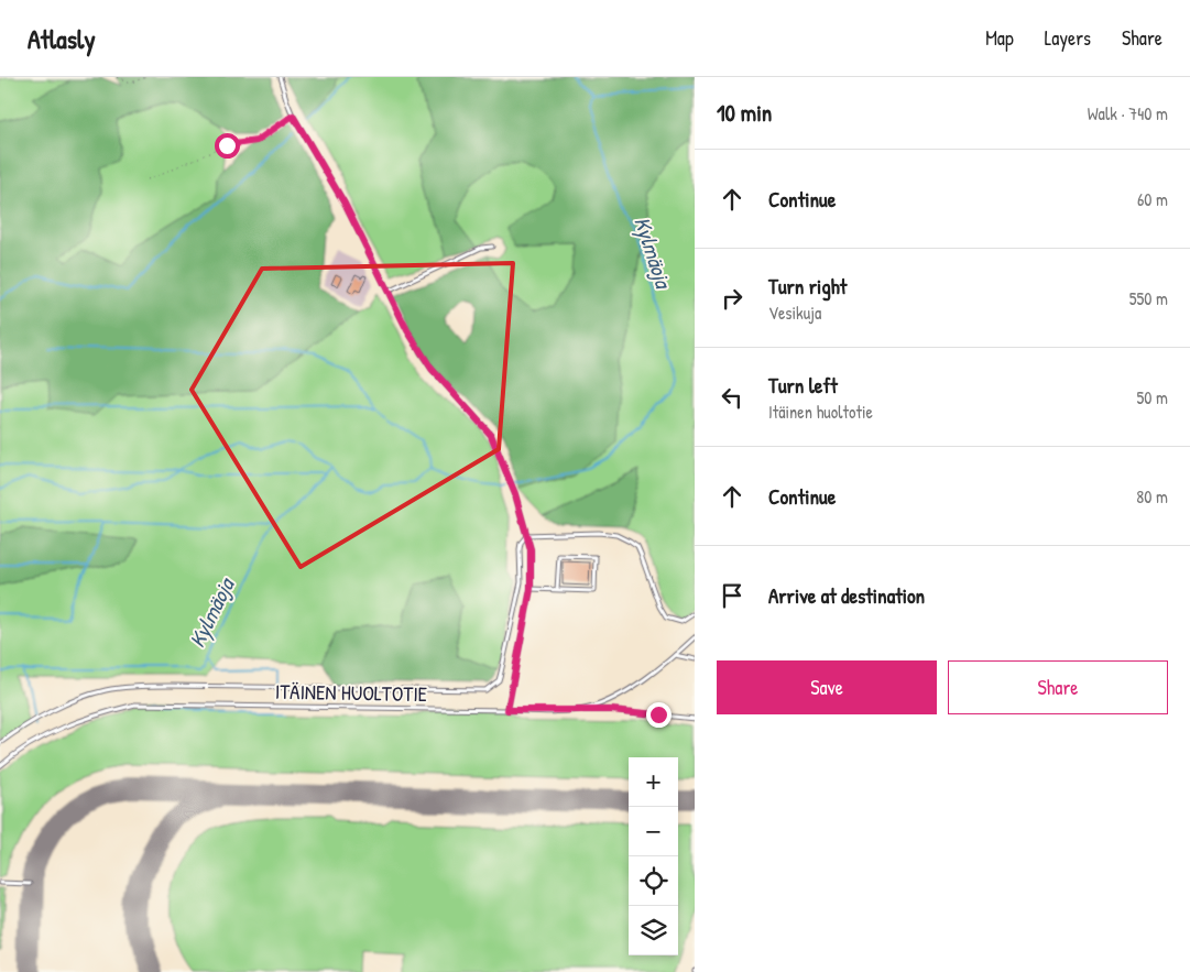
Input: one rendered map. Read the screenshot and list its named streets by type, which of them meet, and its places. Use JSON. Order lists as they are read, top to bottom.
{
  "streets": {
    "lane": ["ITÄINEN HUOLTOTIE"]
  },
  "water": ["Kylmäoja"],
  "page": {
    "header": "Atlasly",
    "nav": ["Map", "Layers", "Share"],
    "heading": ["10 min", "Walk · 740 m"],
    "list": [
      ["Continue", "60 m"],
      ["Turn right", "Vesikuja", "550 m"],
      ["Turn left", "Itäinen huoltotie", "50 m"],
      ["Continue", "80 m"],
      "Arrive at destination"
    ],
    "buttons": ["Save", "Share"],
    "map_buttons": ["+", "−"]
  }
}
